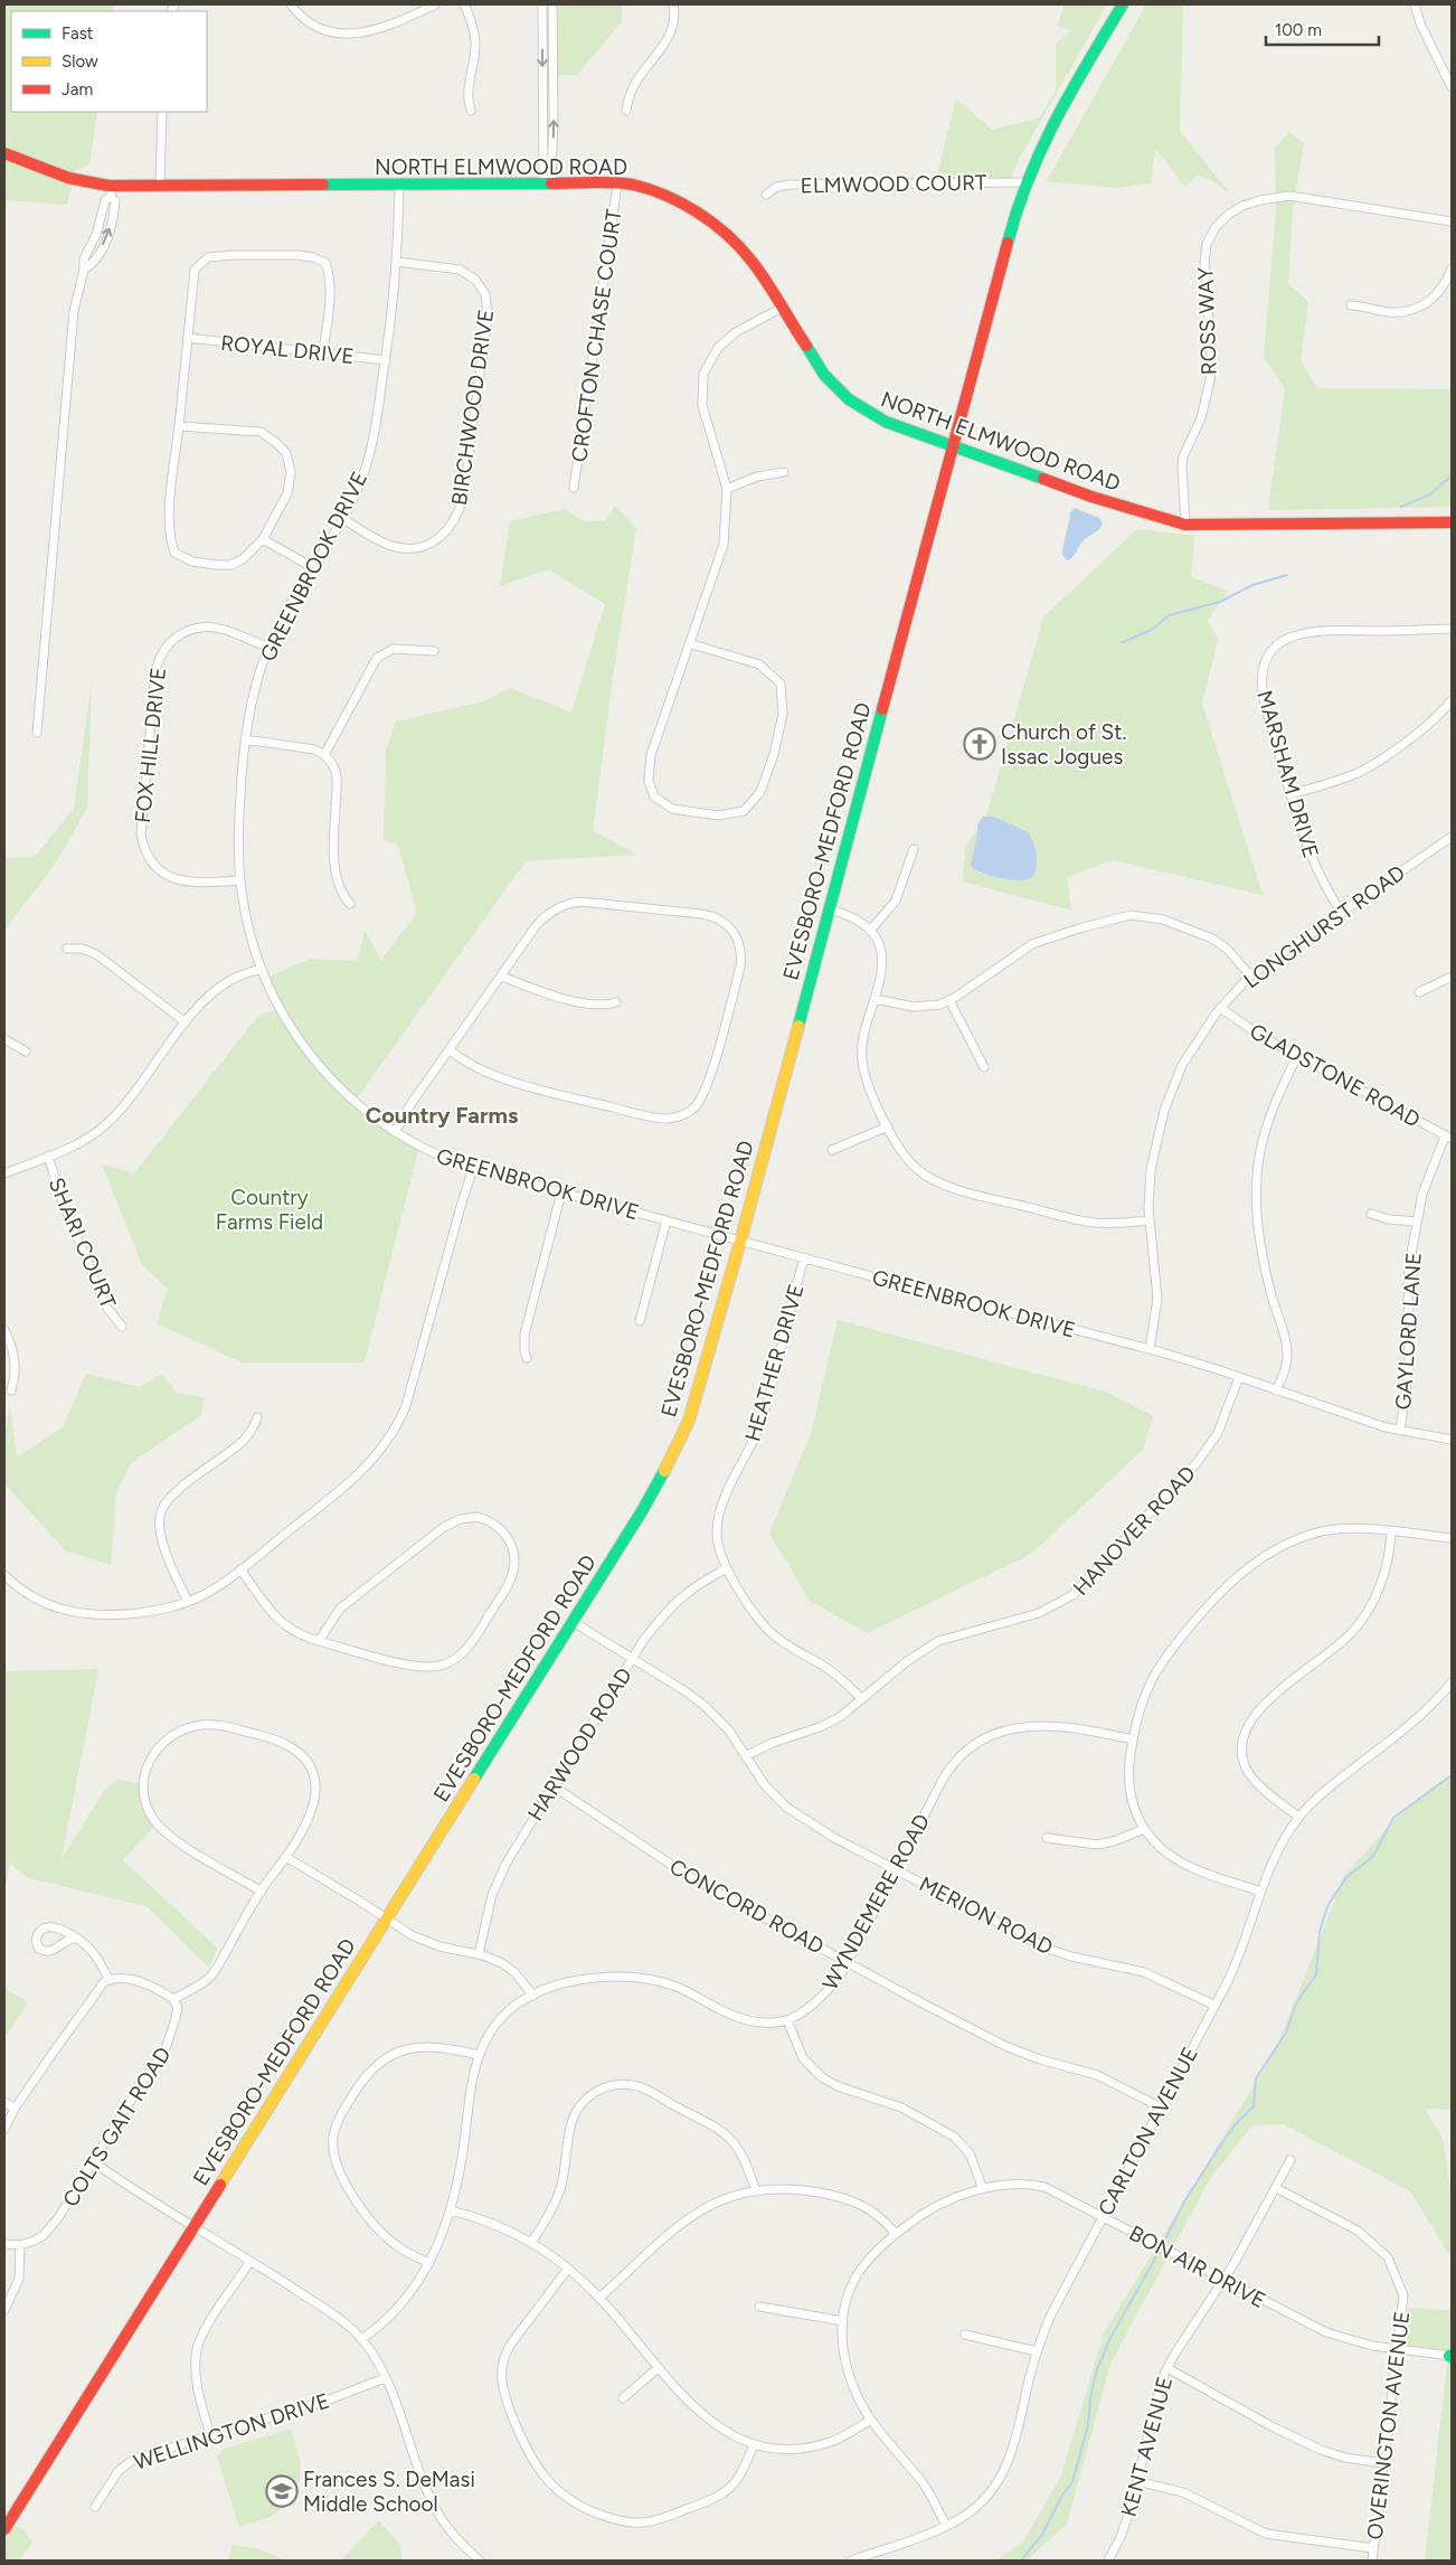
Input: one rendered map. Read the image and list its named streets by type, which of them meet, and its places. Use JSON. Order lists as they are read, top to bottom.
{
  "streets": {
    "street": [
      "NORTH ELMWOOD ROAD",
      "ELMWOOD COURT",
      "ROSS WAY",
      "CROFTON CHASE COURT",
      "ROYAL DRIVE",
      "BIRCHWOOD DRIVE",
      "GREENBROOK DRIVE",
      "FOX HILL DRIVE",
      "MARSHAM DRIVE",
      "EVESBORO-MEDFORD ROAD",
      "LONGHURST ROAD",
      "GLADSTONE ROAD",
      "SHARI COURT",
      "GAYLORD LANE",
      "HEATHER DRIVE",
      "HANOVER ROAD",
      "HARWOOD ROAD",
      "WYNDEMERE ROAD",
      "CONCORD ROAD",
      "MERION ROAD",
      "COLTS GAIT ROAD",
      "CARLTON AVENUE",
      "BON AIR DRIVE",
      "OVERINGTON AVENUE",
      "WELLINGTON DRIVE",
      "KENT AVENUE"
    ]
  },
  "crossings": [
    ["NORTH ELMWOOD ROAD", "ROSS WAY"],
    ["NORTH ELMWOOD ROAD", "CROFTON CHASE COURT"],
    ["NORTH ELMWOOD ROAD", "GREENBROOK DRIVE"],
    ["NORTH ELMWOOD ROAD", "EVESBORO-MEDFORD ROAD"],
    ["ELMWOOD COURT", "EVESBORO-MEDFORD ROAD"],
    ["ROYAL DRIVE", "GREENBROOK DRIVE"],
    ["BIRCHWOOD DRIVE", "GREENBROOK DRIVE"],
    ["GREENBROOK DRIVE", "FOX HILL DRIVE"],
    ["GREENBROOK DRIVE", "EVESBORO-MEDFORD ROAD"],
    ["GREENBROOK DRIVE", "LONGHURST ROAD"],
    ["GREENBROOK DRIVE", "GAYLORD LANE"],
    ["GREENBROOK DRIVE", "HEATHER DRIVE"],
    ["GREENBROOK DRIVE", "HANOVER ROAD"],
    ["MARSHAM DRIVE", "LONGHURST ROAD"],
    ["EVESBORO-MEDFORD ROAD", "MERION ROAD"],
    ["LONGHURST ROAD", "GLADSTONE ROAD"],
    ["GLADSTONE ROAD", "GAYLORD LANE"],
    ["HEATHER DRIVE", "HANOVER ROAD"],
    ["HEATHER DRIVE", "HARWOOD ROAD"],
    ["HANOVER ROAD", "MERION ROAD"],
    ["HARWOOD ROAD", "CONCORD ROAD"],
    ["HARWOOD ROAD", "MERION ROAD"],
    ["WYNDEMERE ROAD", "CONCORD ROAD"],
    ["WYNDEMERE ROAD", "MERION ROAD"],
    ["CONCORD ROAD", "CARLTON AVENUE"],
    ["MERION ROAD", "CARLTON AVENUE"],
    ["CARLTON AVENUE", "BON AIR DRIVE"],
    ["BON AIR DRIVE", "OVERINGTON AVENUE"],
    ["BON AIR DRIVE", "KENT AVENUE"],
    ["OVERINGTON AVENUE", "KENT AVENUE"]
  ],
  "districts": ["Country Farms"],
  "parks": ["Country Farms Field"],
  "places": {
    "church": ["Church of St. Issac Jogues"],
    "school or university": ["Frances S. DeMasi Middle School"]
  },
  "legend": ["Fast", "Slow", "Jam"],
  "scale_bar": "100 m"
}
